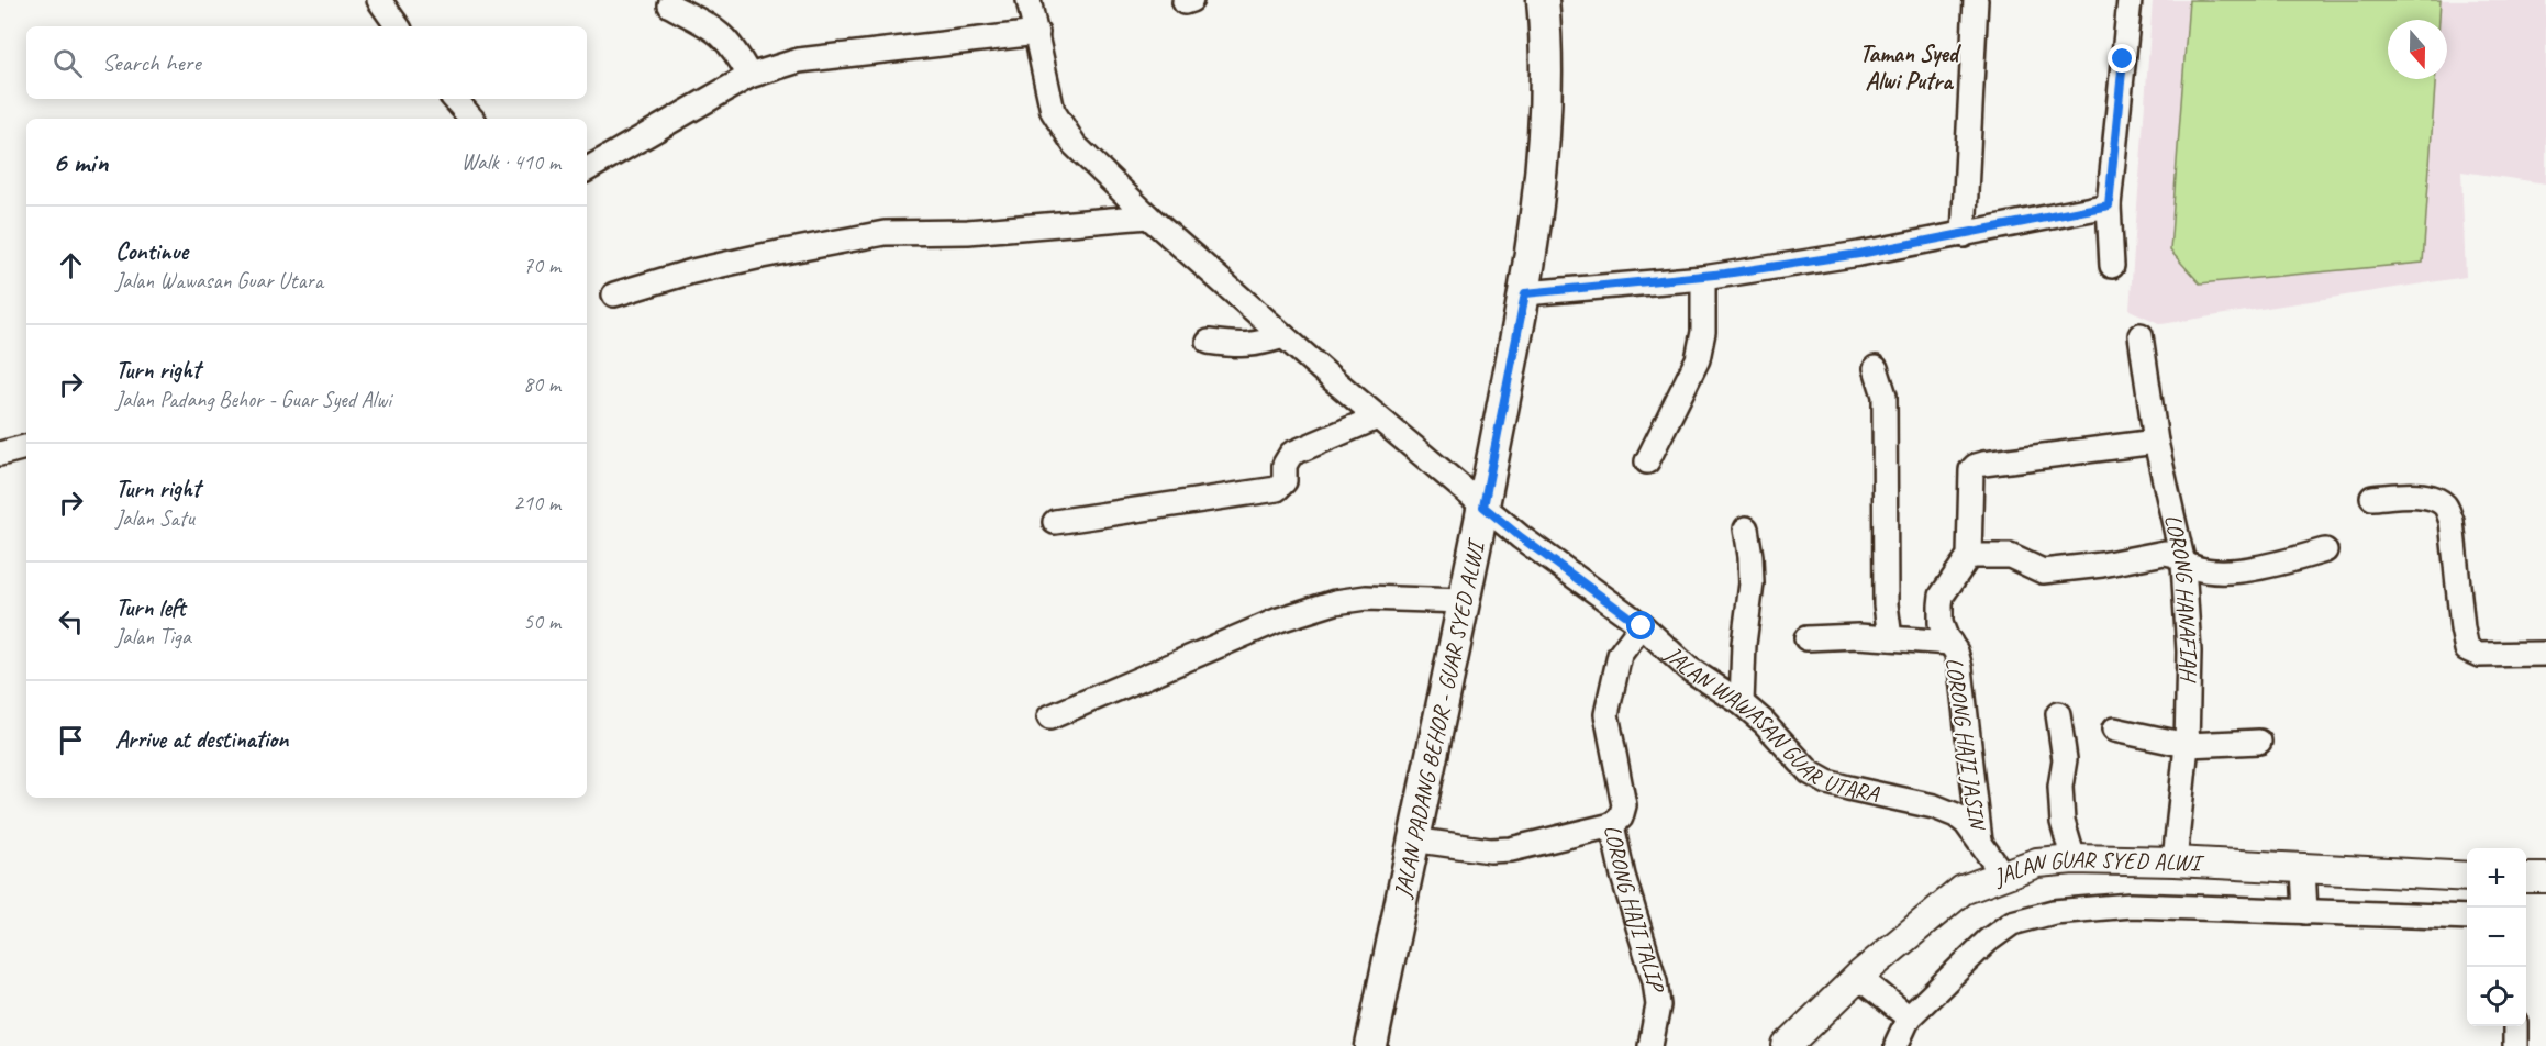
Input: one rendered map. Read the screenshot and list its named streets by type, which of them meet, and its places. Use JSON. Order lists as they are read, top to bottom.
{
  "streets": {
    "main road": ["JALAN PADANG BEHOR - GUAR SYED ALWI"],
    "street": [
      "LORONG HANAFIAH",
      "JALAN WAWASAN GUAR UTARA",
      "LORONG HAJI JASIN",
      "JALAN GUAR SYED ALWI",
      "LORONG HAJI TALIP"
    ]
  },
  "crossings": [
    ["LORONG HANAFIAH", "JALAN GUAR SYED ALWI"],
    ["JALAN PADANG BEHOR - GUAR SYED ALWI", "JALAN WAWASAN GUAR UTARA"],
    ["JALAN WAWASAN GUAR UTARA", "LORONG HAJI JASIN"],
    ["JALAN WAWASAN GUAR UTARA", "JALAN GUAR SYED ALWI"],
    ["JALAN WAWASAN GUAR UTARA", "LORONG HAJI TALIP"]
  ],
  "districts": ["Taman Syed Alwi Putra"],
  "north": "bottom",
  "page": {
    "search": "Search here",
    "heading": ["6 min", "Walk · 410 m"],
    "list": [
      ["Continue", "Jalan Wawasan Guar Utara", "70 m"],
      ["Turn right", "Jalan Padang Behor - Guar Syed Alwi", "80 m"],
      ["Turn right", "Jalan Satu", "210 m"],
      ["Turn left", "Jalan Tiga", "50 m"],
      "Arrive at destination"
    ],
    "map_buttons": ["+", "−"]
  }
}
